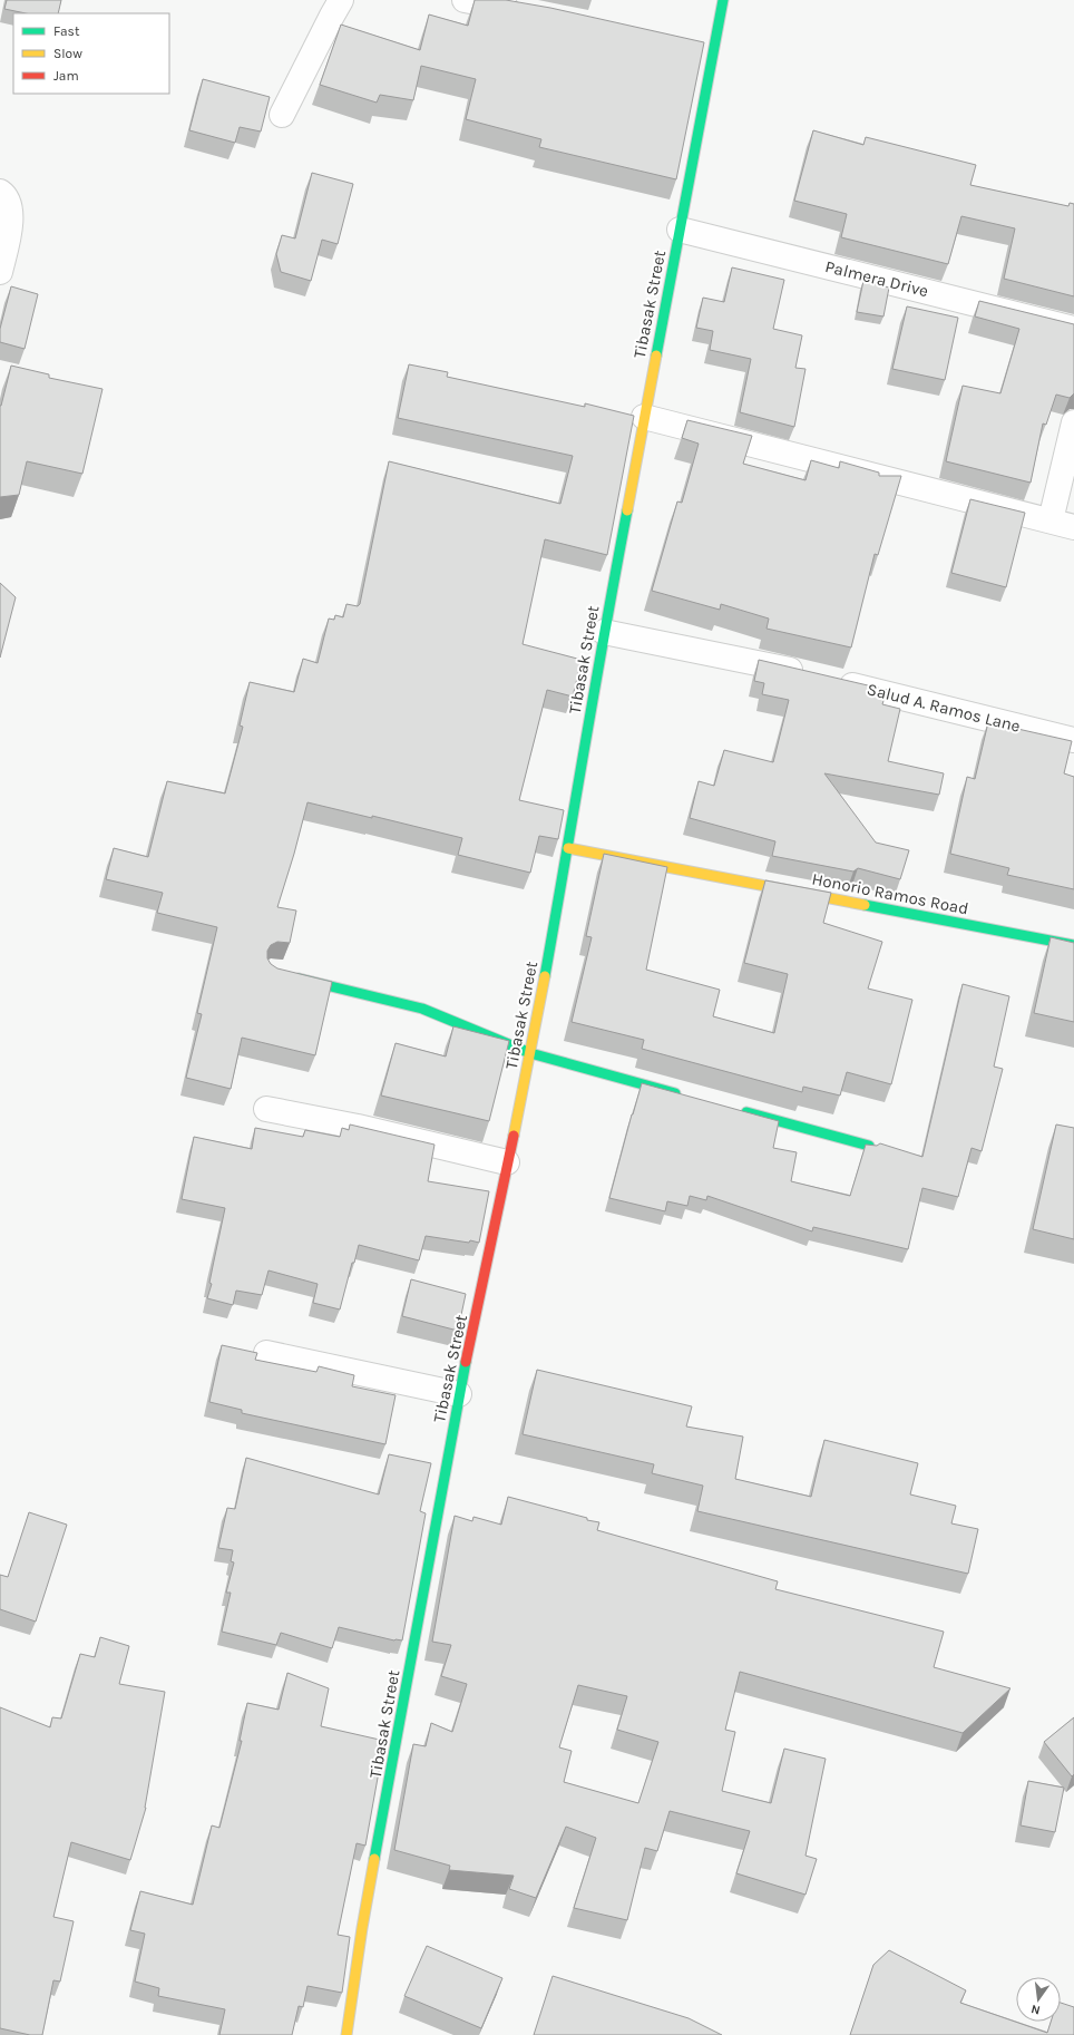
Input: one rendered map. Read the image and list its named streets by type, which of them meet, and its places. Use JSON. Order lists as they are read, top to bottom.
{
  "streets": {
    "street": [
      "Palmera Drive",
      "Tibasak Street",
      "Salud A. Ramos Lane",
      "Honorio Ramos Road"
    ]
  },
  "crossings": [
    ["Palmera Drive", "Tibasak Street"],
    ["Tibasak Street", "Honorio Ramos Road"]
  ],
  "legend": ["Fast", "Slow", "Jam"],
  "north": "bottom"
}
